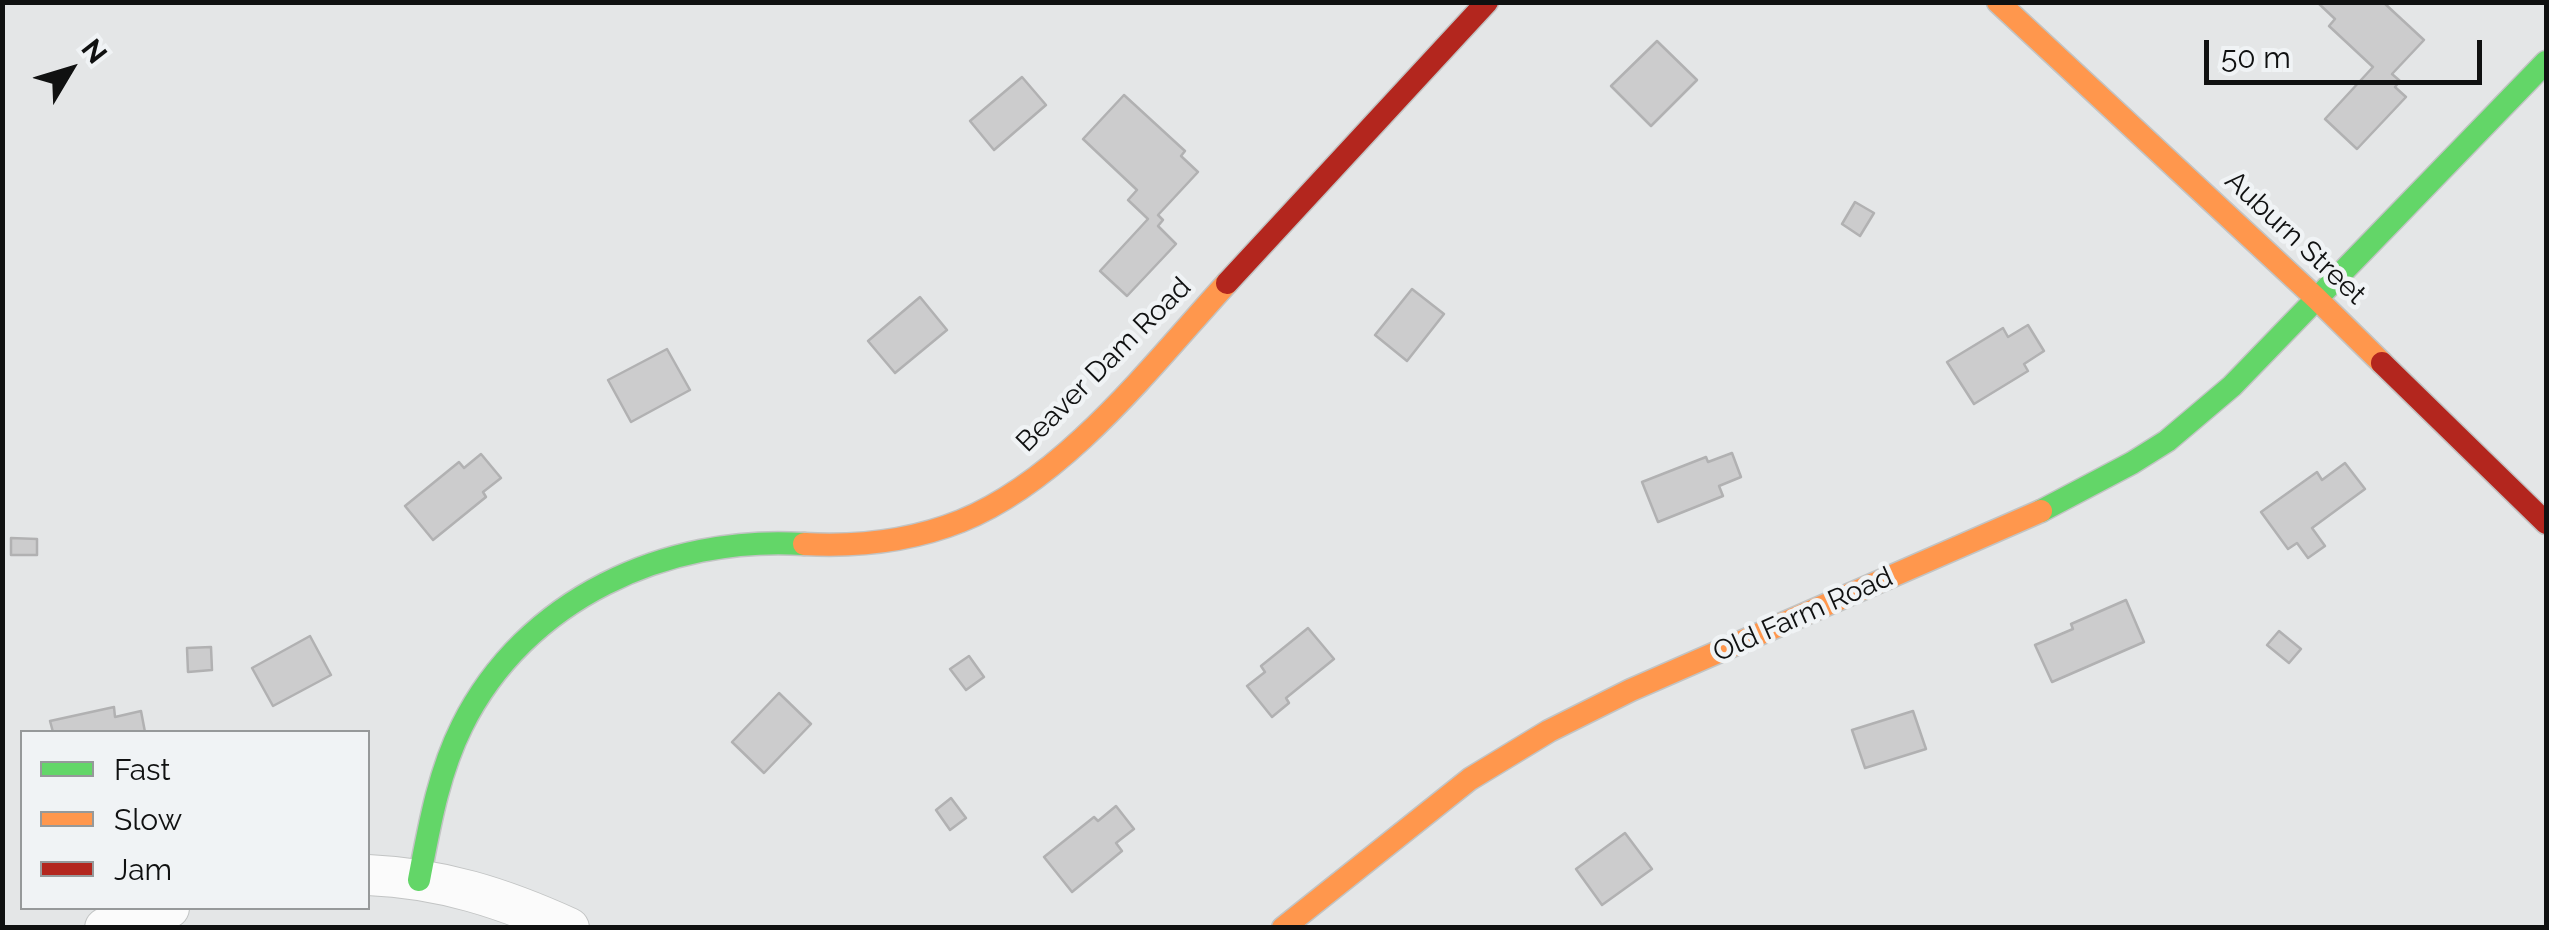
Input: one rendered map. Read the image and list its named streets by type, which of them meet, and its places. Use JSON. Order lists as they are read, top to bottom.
{
  "streets": {
    "street": ["Auburn Street", "Beaver Dam Road", "Old Farm Road"]
  },
  "crossings": [
    ["Auburn Street", "Old Farm Road"]
  ],
  "legend": ["Fast", "Slow", "Jam"],
  "scale_bar": "50 m",
  "north": "top right"
}
